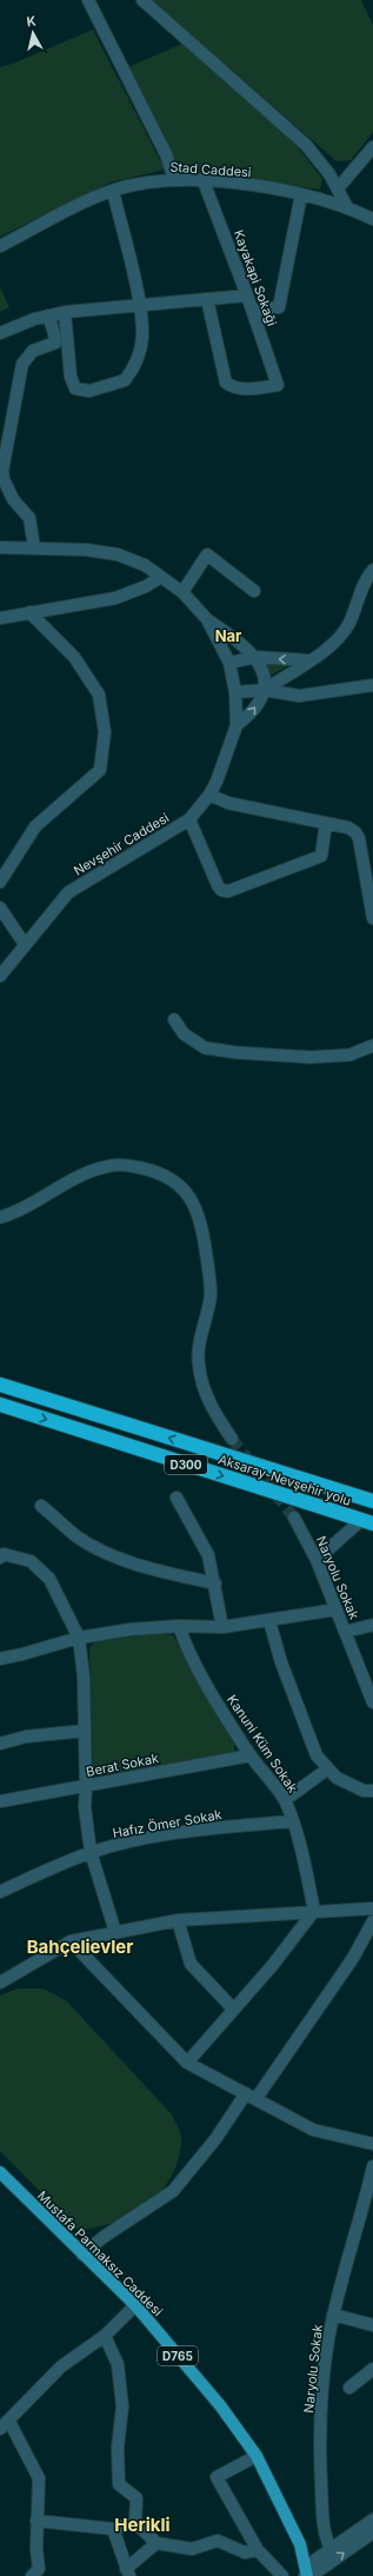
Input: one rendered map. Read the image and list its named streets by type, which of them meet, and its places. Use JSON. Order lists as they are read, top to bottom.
{
  "streets": {
    "highway": ["D300", "Aksaray-Nevşehir yolu"],
    "main road": ["Mustafa Parmaksız Caddesi", "D765"],
    "street": [
      "Stad Caddesi",
      "Kayakapi Sokaği",
      "Nevşehir Caddesi",
      "Naryolu Sokak",
      "Kanuni Küm Sokak",
      "Berat Sokak",
      "Hafız Ömer Sokak"
    ]
  },
  "crossings": [
    ["Stad Caddesi", "Kayakapi Sokaği"],
    ["Kanuni Küm Sokak", "Berat Sokak"],
    ["Kanuni Küm Sokak", "Hafız Ömer Sokak"]
  ],
  "districts": ["Nar", "Bahçelievler", "Herikli"],
  "north": "top"
}
